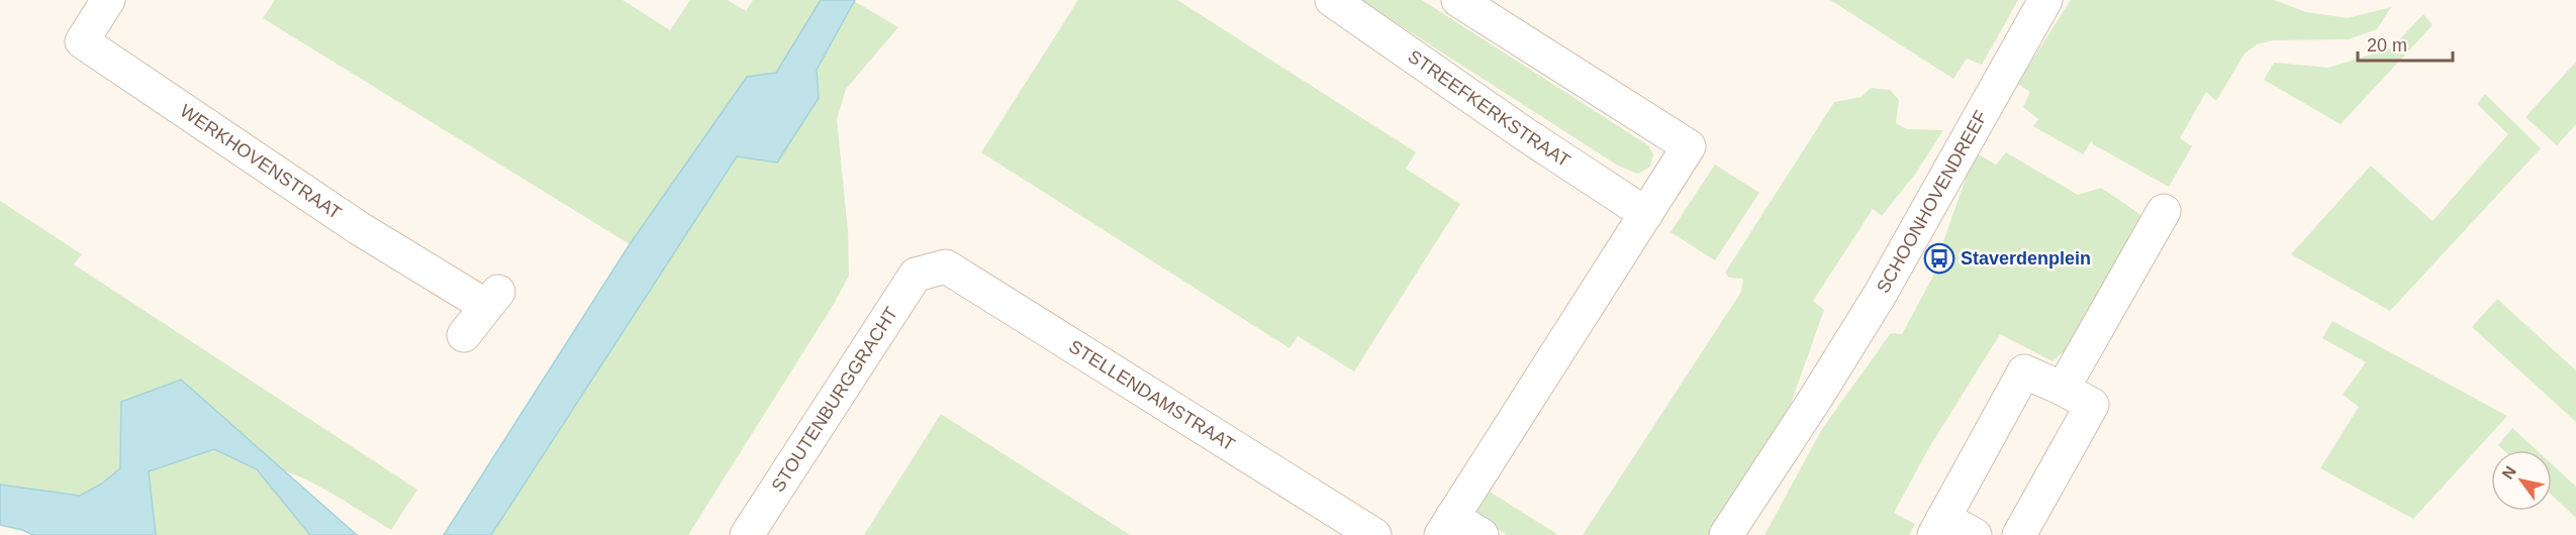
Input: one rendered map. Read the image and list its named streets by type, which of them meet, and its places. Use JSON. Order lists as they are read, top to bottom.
{
  "streets": {
    "street": [
      "STREEFKERKSTRAAT",
      "WERKHOVENSTRAAT",
      "SCHOONHOVENDREEF",
      "STELLENDAMSTRAAT",
      "STOUTENBURGGRACHT"
    ]
  },
  "crossings": [
    ["STELLENDAMSTRAAT", "STOUTENBURGGRACHT"]
  ],
  "places": {
    "bus stop": ["Staverdenplein"]
  },
  "scale_bar": "20 m",
  "north": "top left"
}
